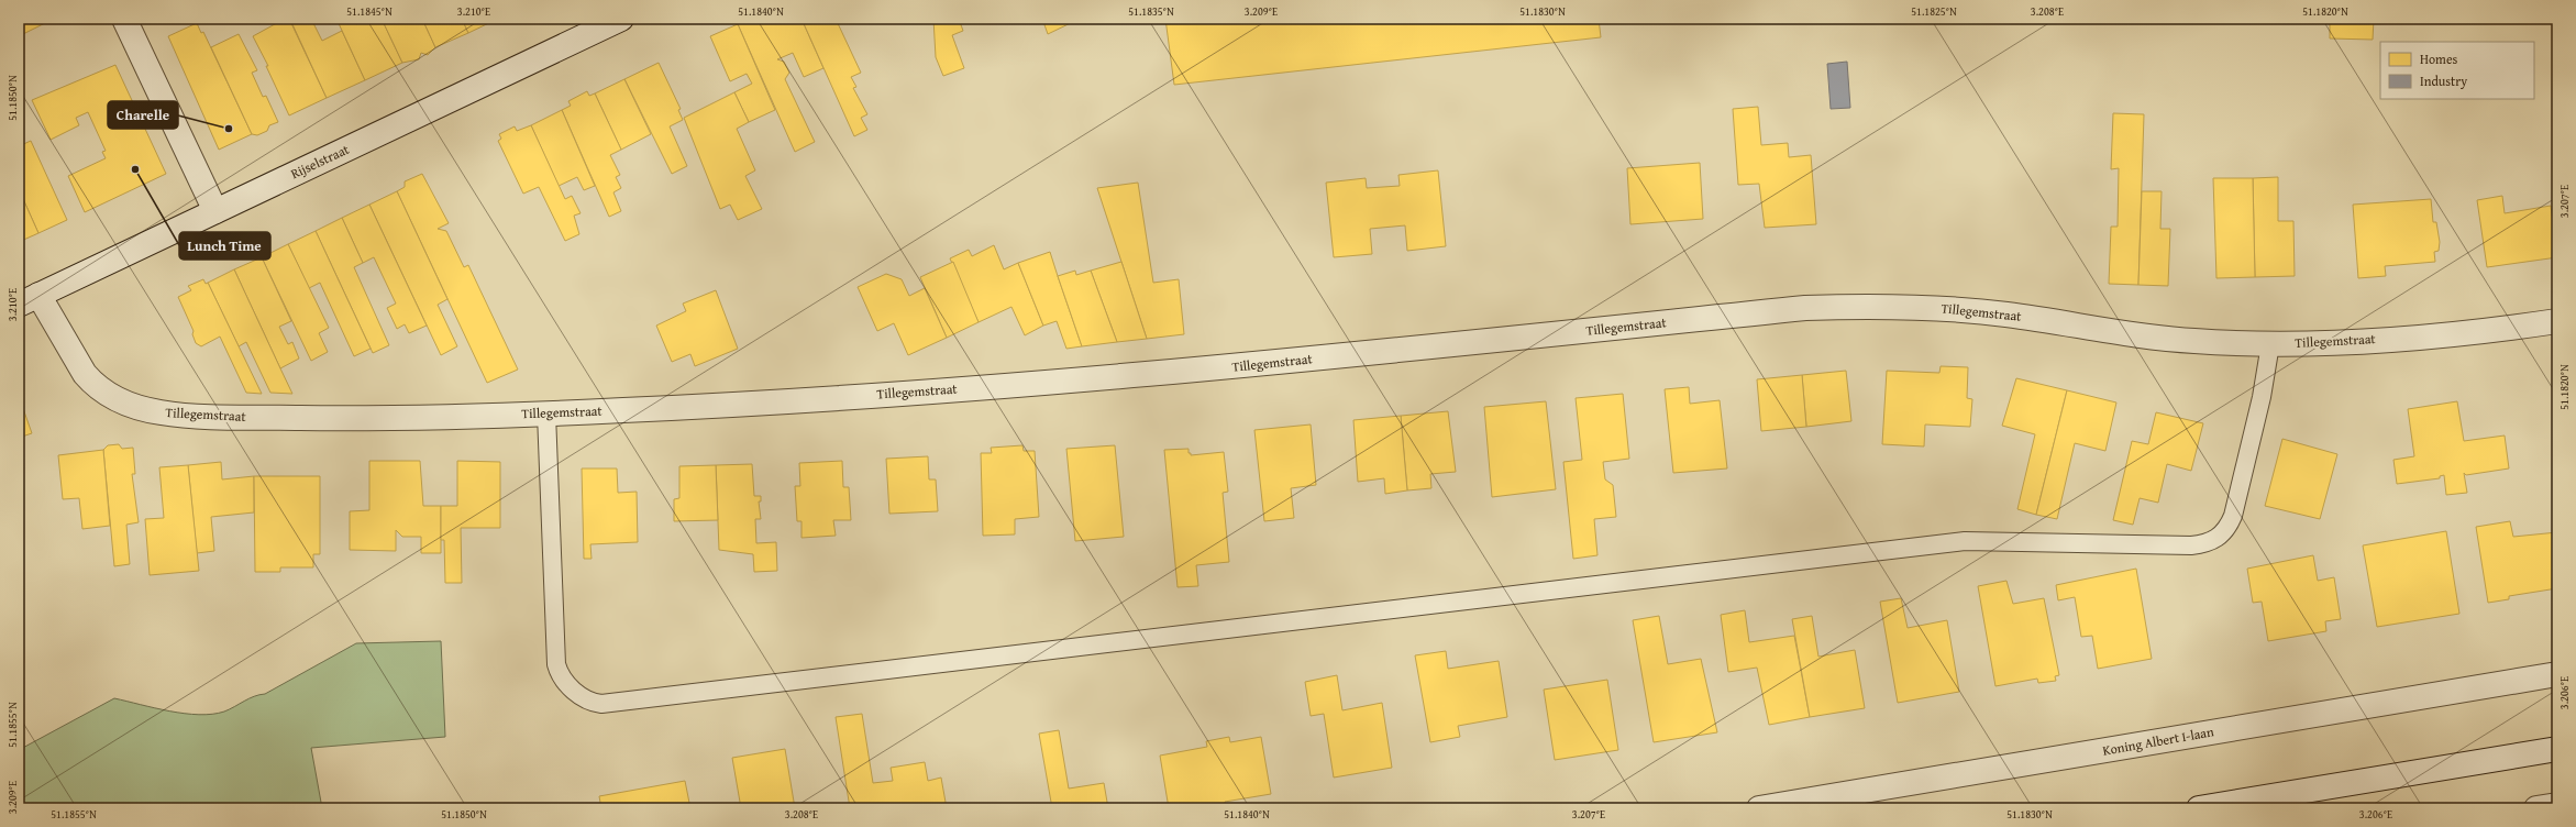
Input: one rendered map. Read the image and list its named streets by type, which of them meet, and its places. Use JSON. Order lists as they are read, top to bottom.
{
  "streets": {
    "street": ["Rijselstraat", "Tillegemstraat", "Koning Albert I-laan"]
  },
  "crossings": [
    ["Rijselstraat", "Tillegemstraat"]
  ],
  "places": ["Charelle", "Lunch Time"],
  "legend": ["Homes", "Industry"],
  "coordinates": [
    "51.1845°N",
    "3.210°E",
    "51.1840°N",
    "51.1835°N",
    "3.209°E",
    "51.1830°N",
    "51.1825°N",
    "3.208°E",
    "51.1820°N",
    "51.1850°N",
    "3.207°E",
    "3.206°E",
    "51.1855°N"
  ]
}
